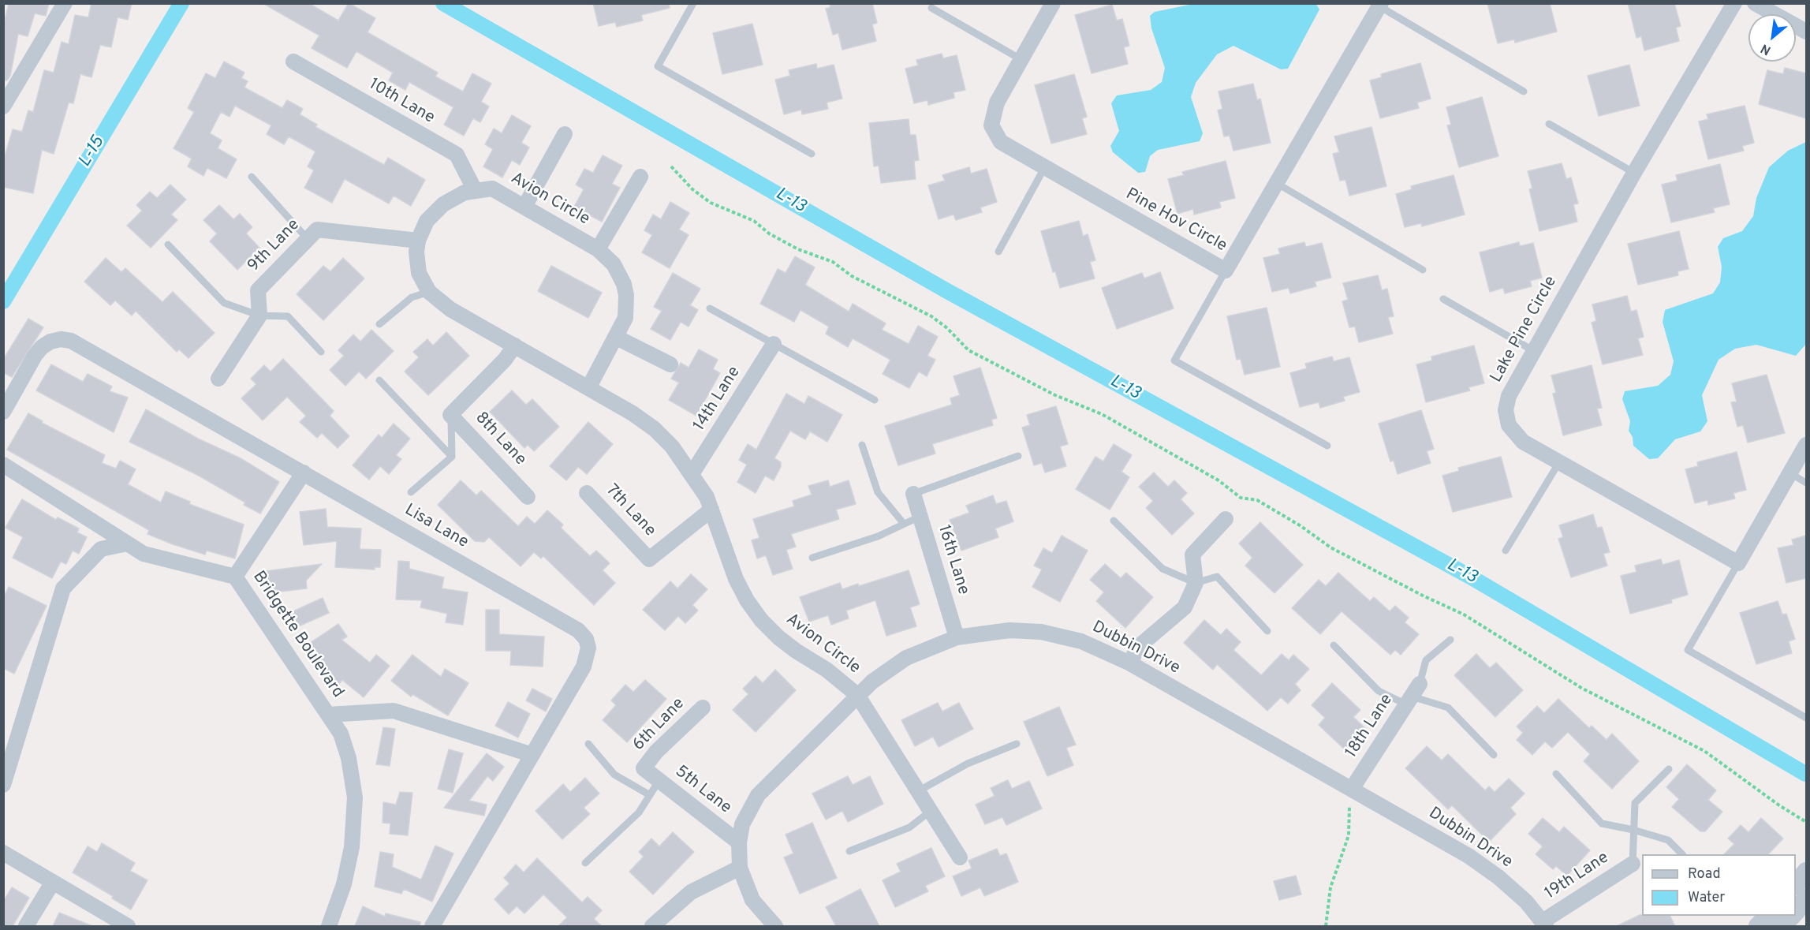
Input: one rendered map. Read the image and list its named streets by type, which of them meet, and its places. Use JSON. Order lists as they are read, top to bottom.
{
  "streets": {
    "street": [
      "10th Lane",
      "Avion Circle",
      "Pine Hov Circle",
      "9th Lane",
      "Lake Pine Circle",
      "14th Lane",
      "8th Lane",
      "7th Lane",
      "Lisa Lane",
      "16th Lane",
      "Bridgette Boulevard",
      "Dubbin Drive",
      "6th Lane",
      "18th Lane",
      "5th Lane",
      "19th Lane"
    ]
  },
  "crossings": [
    ["10th Lane", "Avion Circle"],
    ["Avion Circle", "9th Lane"],
    ["Avion Circle", "14th Lane"],
    ["Avion Circle", "8th Lane"],
    ["Avion Circle", "7th Lane"],
    ["Avion Circle", "Dubbin Drive"],
    ["Lisa Lane", "Bridgette Boulevard"],
    ["16th Lane", "Dubbin Drive"],
    ["Dubbin Drive", "18th Lane"],
    ["Dubbin Drive", "5th Lane"],
    ["Dubbin Drive", "19th Lane"],
    ["6th Lane", "5th Lane"]
  ],
  "water": ["L-15", "L-13"],
  "legend": ["Road", "Water"],
  "north": "bottom left"
}
